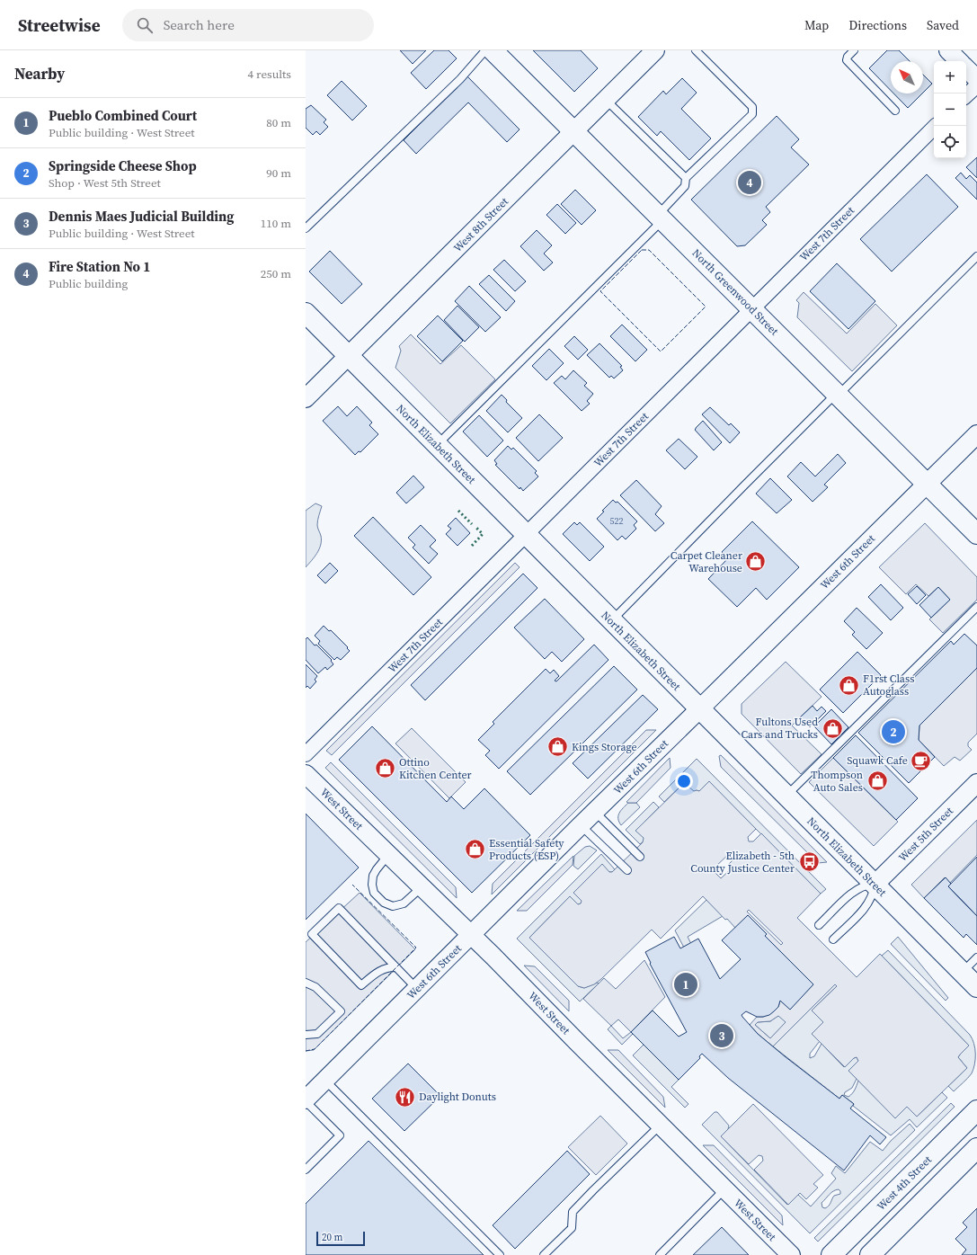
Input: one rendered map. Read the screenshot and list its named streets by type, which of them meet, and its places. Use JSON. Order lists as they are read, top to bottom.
{
  "streets": {
    "main road": ["North Greenwood Street", "North Elizabeth Street", "West 4th Street"],
    "street": [
      "West 8th Street",
      "West 7th Street",
      "West 6th Street",
      "West Street",
      "West 5th Street"
    ]
  },
  "crossings": [
    ["West 8th Street", "North Greenwood Street"],
    ["West 8th Street", "North Elizabeth Street"],
    ["West 7th Street", "North Greenwood Street"],
    ["West 7th Street", "North Elizabeth Street"],
    ["North Greenwood Street", "West 6th Street"],
    ["North Elizabeth Street", "West 6th Street"],
    ["North Elizabeth Street", "West 5th Street"],
    ["West 6th Street", "West Street"]
  ],
  "places": {
    "shop": [
      "Carpet Cleaner Warehouse",
      "F1rst Class Autoglass",
      "Fultons Used Cars and Trucks",
      "Kings Storage",
      "Ottino Kitchen Center",
      "Thompson Auto Sales",
      "Essential Safety Products (ESP)"
    ],
    "cafe": ["Squawk Cafe"],
    "bus stop": ["Elizabeth - 5th County Justice Center"],
    "restaurant": ["Daylight Donuts"]
  },
  "house_numbers": ["522"],
  "scale_bar": "20 m",
  "north": "top left",
  "page": {
    "header": "Streetwise",
    "search": "Search here",
    "nav": ["Map", "Directions", "Saved"],
    "heading": ["Nearby", "4 results"],
    "map_buttons": ["+", "−"],
    "list": [
      {
        "mark": "1",
        "name": "Pueblo Combined Court",
        "note": "Public building · West Street",
        "value": "80 m"
      },
      {
        "mark": "2",
        "name": "Springside Cheese Shop",
        "note": "Shop · West 5th Street",
        "value": "90 m"
      },
      {
        "mark": "3",
        "name": "Dennis Maes Judicial Building",
        "note": "Public building · West Street",
        "value": "110 m"
      },
      {
        "mark": "4",
        "name": "Fire Station No 1",
        "note": "Public building",
        "value": "250 m"
      }
    ],
    "pins": [
      "4",
      "2",
      "1",
      "3"
    ],
    "scale": "20 m"
  }
}
